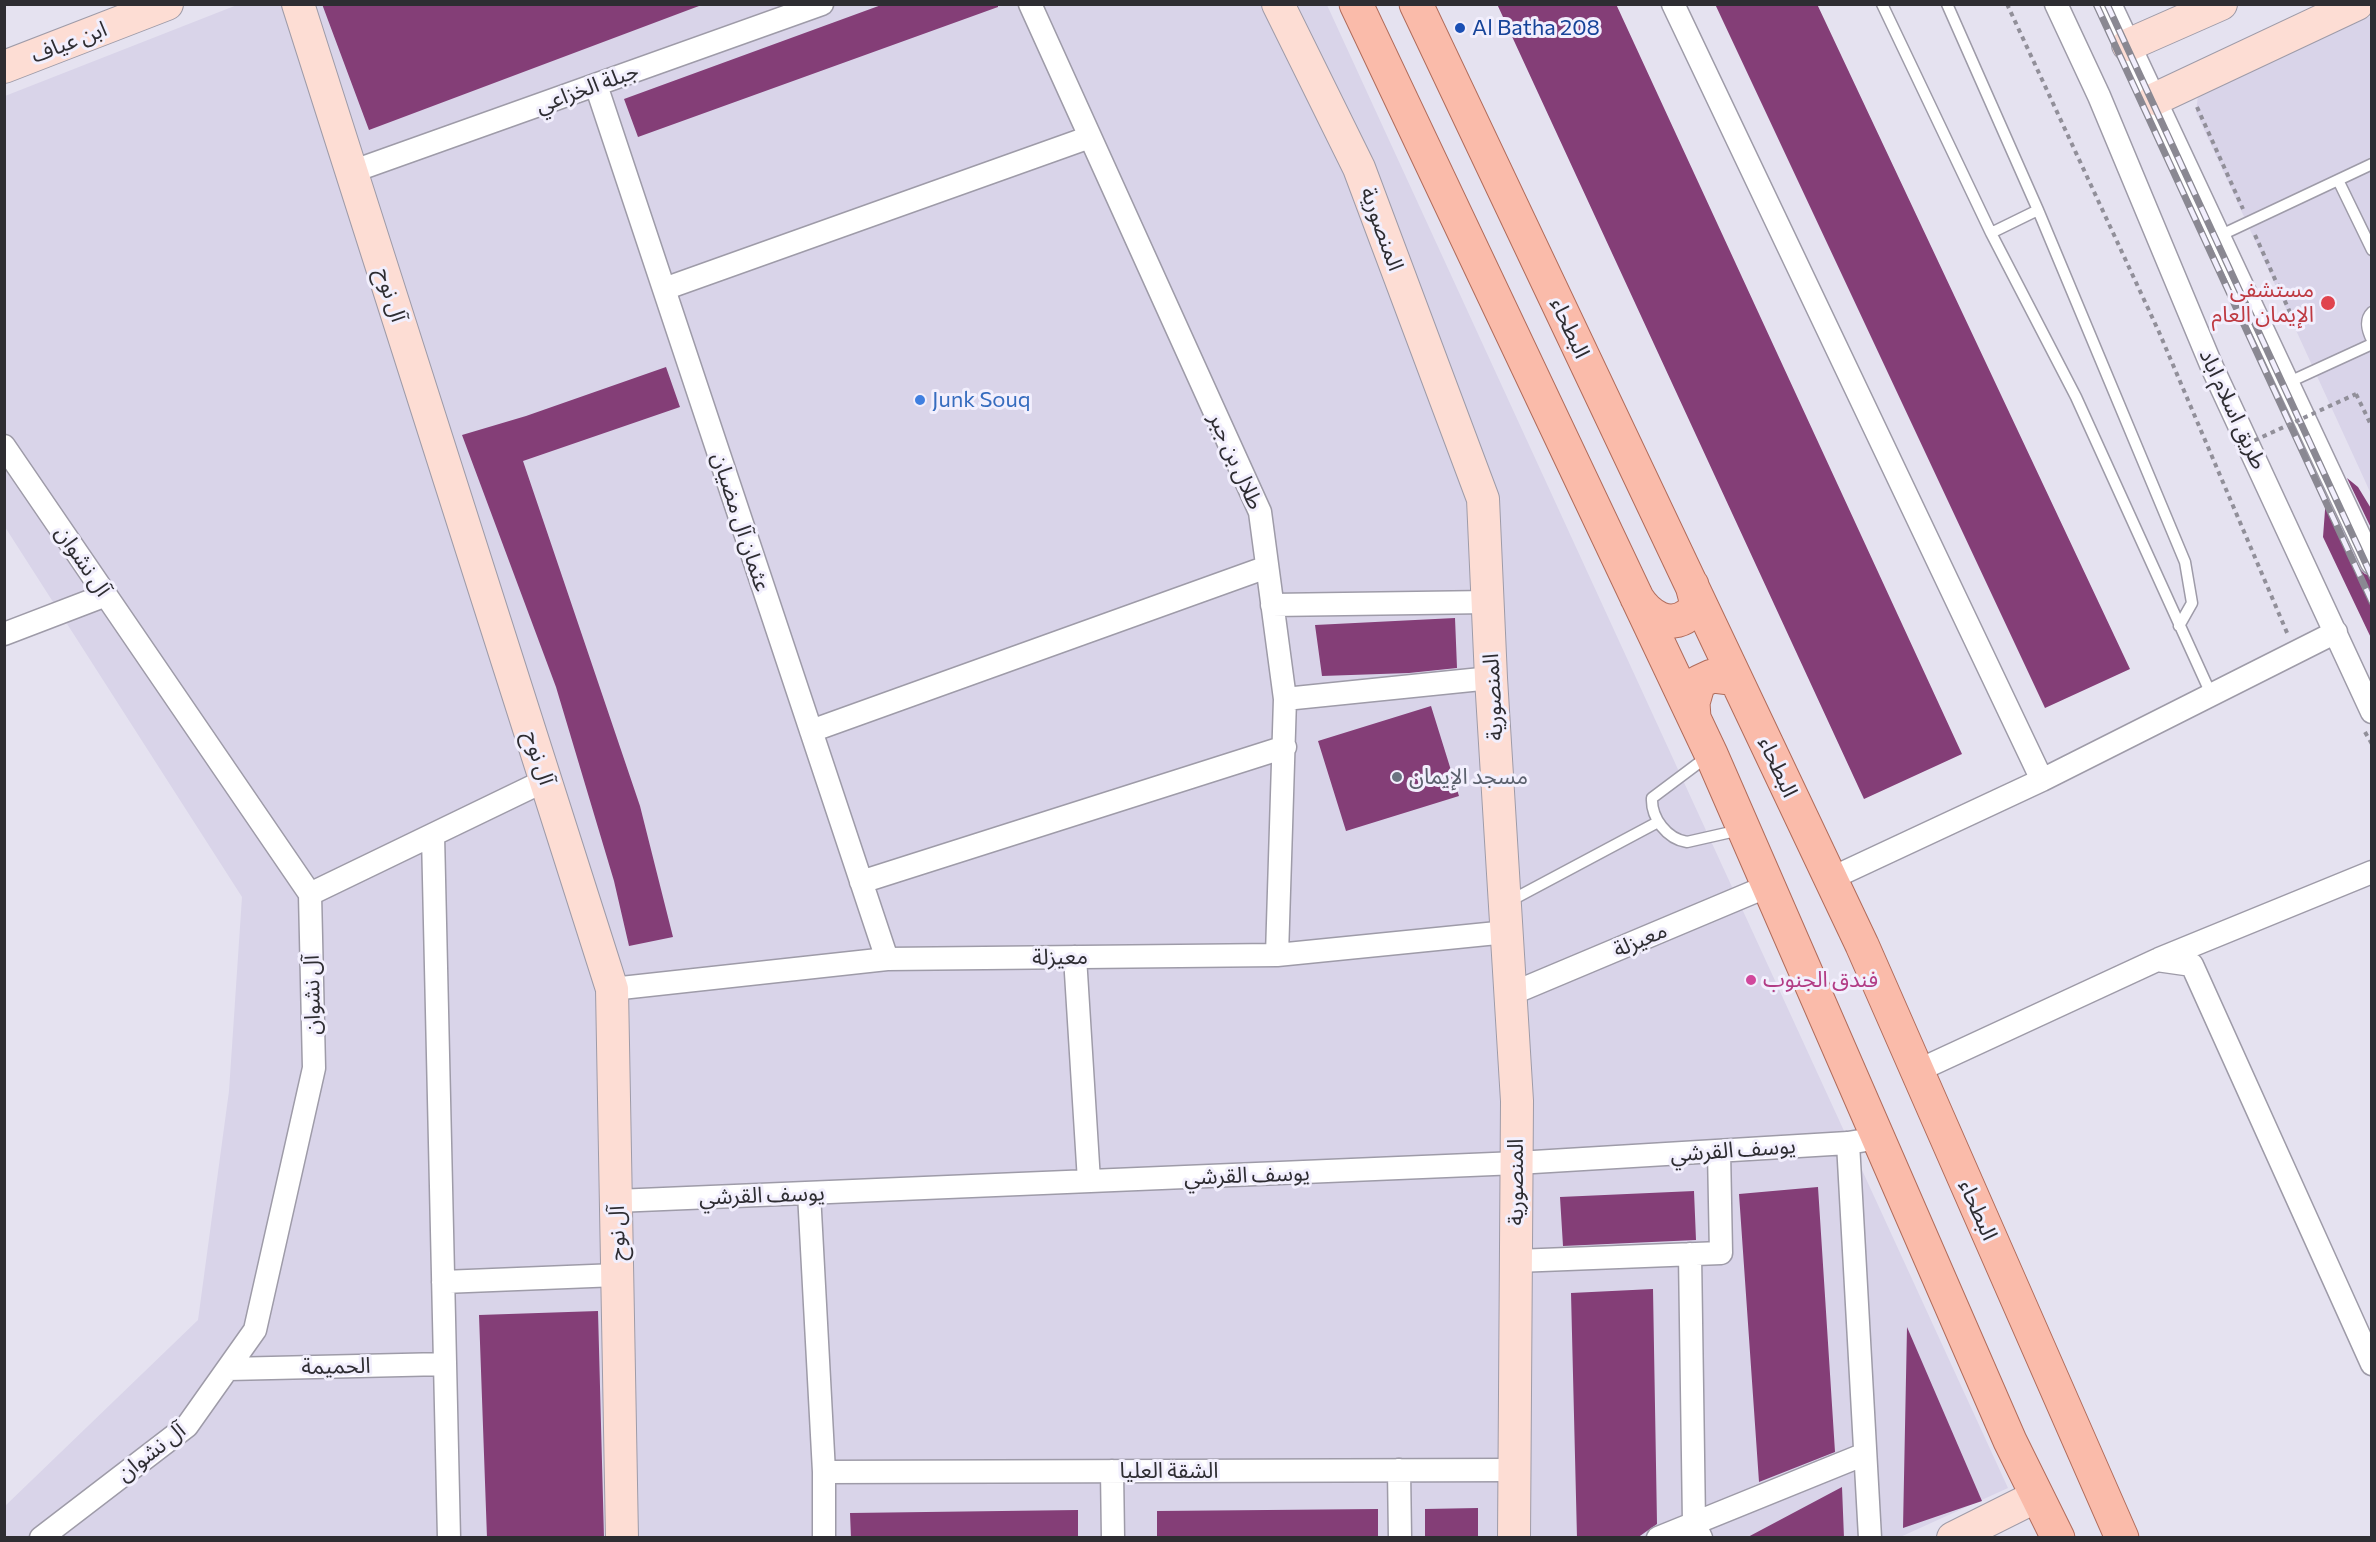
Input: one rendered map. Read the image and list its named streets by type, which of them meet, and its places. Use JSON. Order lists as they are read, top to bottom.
{
  "streets": {
    "main road": ["البطحاء"],
    "street": [
      "ابن عياف",
      "جبلة الخزاعي",
      "المنصورية",
      "آل نوح",
      "طريق اسلام اباد",
      "طلال بن جبر",
      "عثمان آل مضيان",
      "آل نشوان",
      "معيزلة",
      "يوسف القرشي",
      "الحميمة",
      "الشقة العليا"
    ]
  },
  "crossings": [
    ["جبلة الخزاعي", "آل نوح"],
    ["جبلة الخزاعي", "عثمان آل مضيان"],
    ["المنصورية", "معيزلة"],
    ["المنصورية", "يوسف القرشي"],
    ["المنصورية", "الشقة العليا"],
    ["آل نوح", "معيزلة"],
    ["آل نوح", "يوسف القرشي"],
    ["طلال بن جبر", "معيزلة"],
    ["عثمان آل مضيان", "معيزلة"],
    ["آل نشوان", "الحميمة"]
  ],
  "places": [
    "Al Batha 208",
    "مستشفى الإيمان العام",
    "Junk Souq",
    "مسجد الإيمان",
    "فندق الجنوب"
  ]
}
